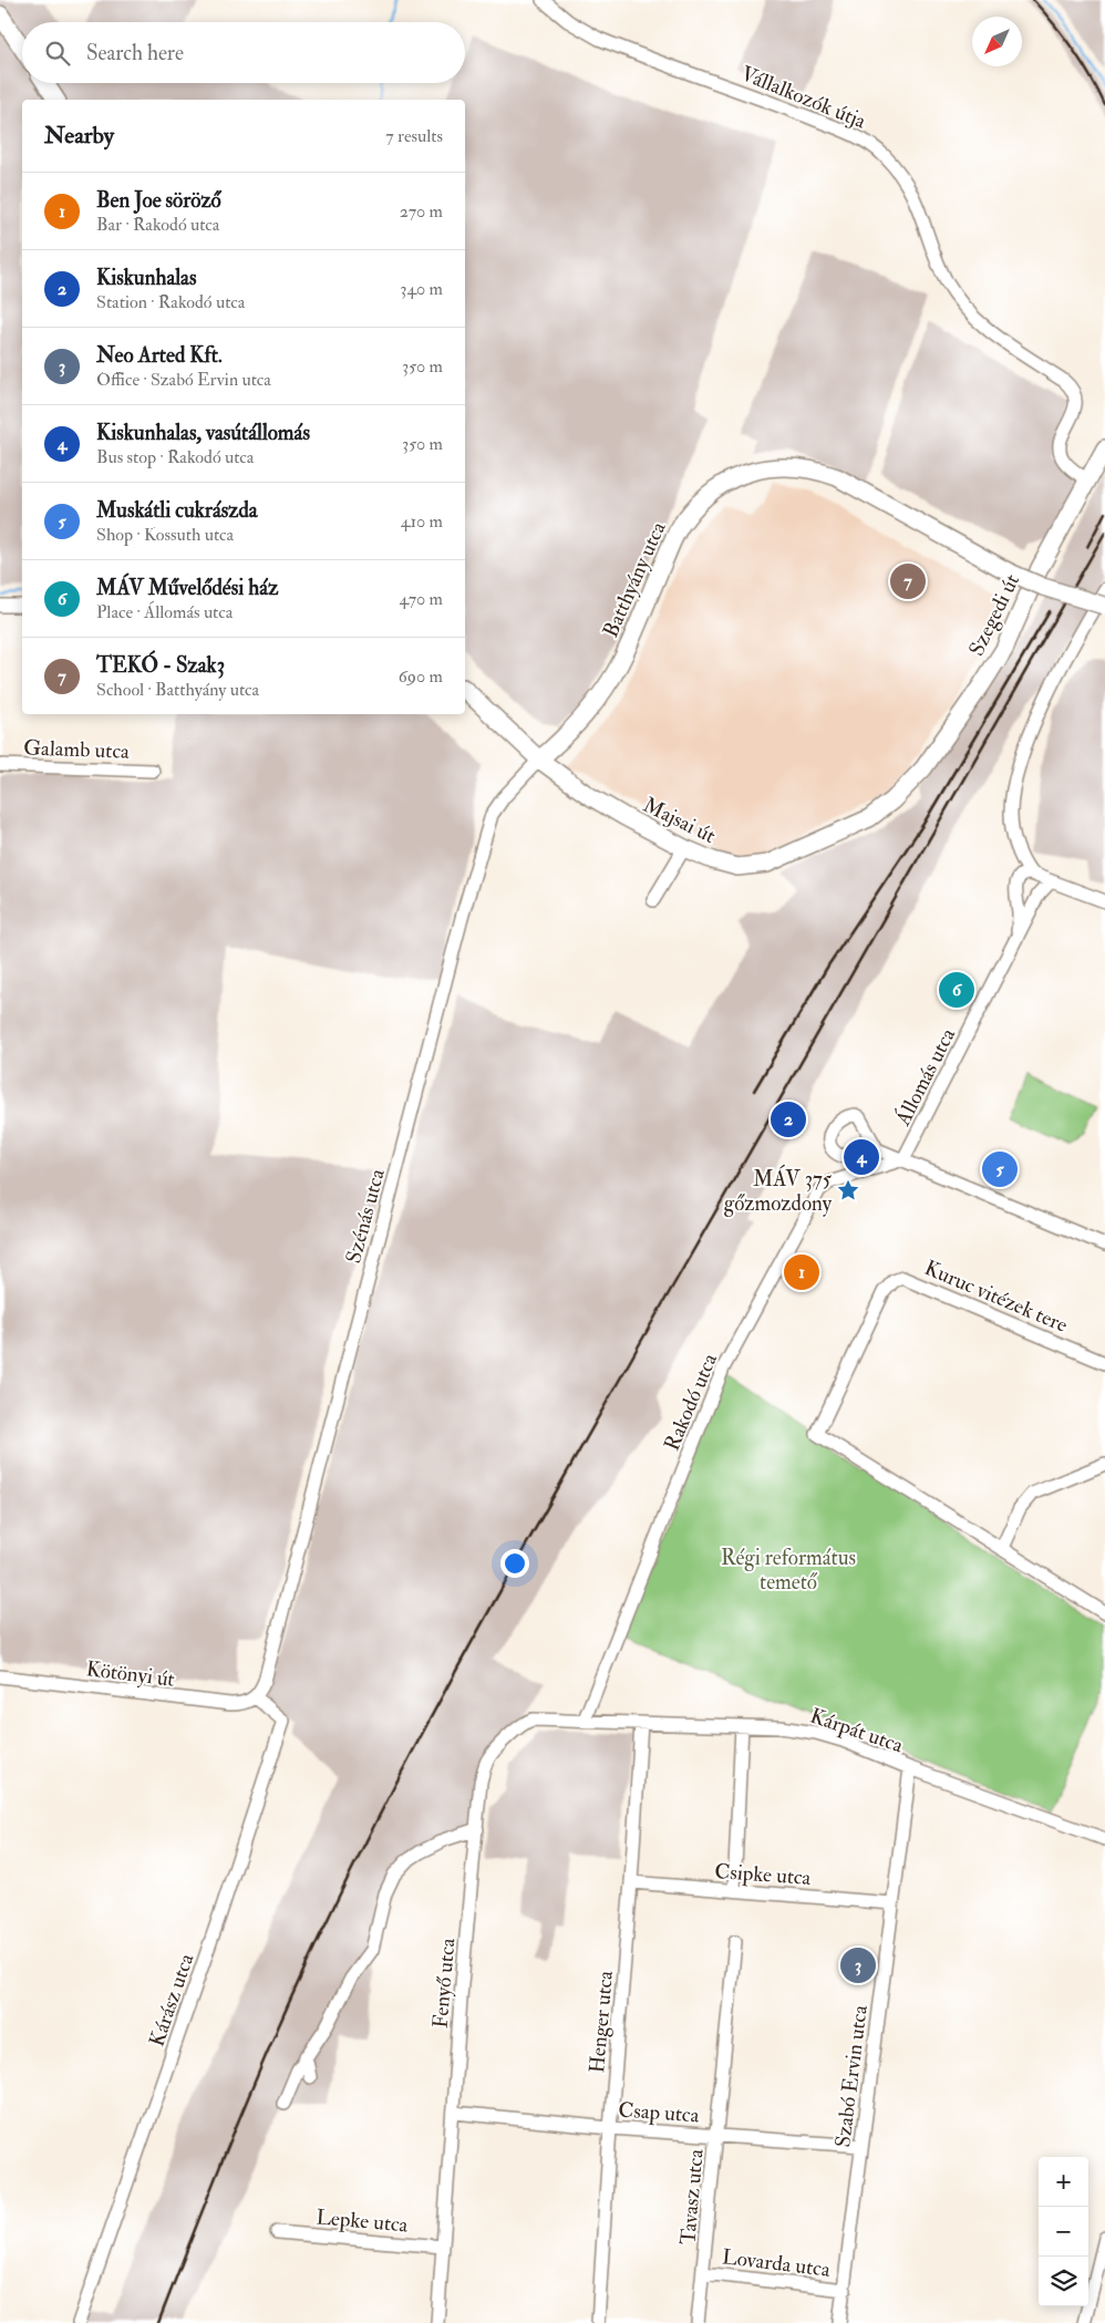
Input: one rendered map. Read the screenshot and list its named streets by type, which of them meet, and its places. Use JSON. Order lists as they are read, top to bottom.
{
  "streets": {
    "main road": ["Batthyány utca", "Szegedi út", "Majsai út"],
    "street": [
      "Vállalkozók útja",
      "Galamb utca",
      "Állomás utca",
      "Szénás utca",
      "Kuruc vitézek tere",
      "Rakodó utca",
      "Kötönyi út",
      "Kárpát utca",
      "Csipke utca",
      "Fenyő utca",
      "Kárász utca",
      "Henger utca",
      "Szabó Ervin utca",
      "Csap utca",
      "Tavasz utca",
      "Lepke utca",
      "Lovarda utca"
    ]
  },
  "crossings": [
    ["Vállalkozók útja", "Szegedi út"],
    ["Batthyány utca", "Majsai út"],
    ["Batthyány utca", "Szénás utca"],
    ["Szegedi út", "Majsai út"],
    ["Majsai út", "Szénás utca"],
    ["Állomás utca", "Rakodó utca"],
    ["Szénás utca", "Kötönyi út"],
    ["Szénás utca", "Kárász utca"],
    ["Rakodó utca", "Kárpát utca"],
    ["Rakodó utca", "Fenyő utca"],
    ["Kötönyi út", "Kárász utca"],
    ["Kárpát utca", "Fenyő utca"],
    ["Kárpát utca", "Henger utca"],
    ["Kárpát utca", "Szabó Ervin utca"],
    ["Csipke utca", "Henger utca"],
    ["Csipke utca", "Szabó Ervin utca"],
    ["Fenyő utca", "Csap utca"],
    ["Fenyő utca", "Lepke utca"],
    ["Henger utca", "Csap utca"],
    ["Szabó Ervin utca", "Csap utca"],
    ["Szabó Ervin utca", "Lovarda utca"],
    ["Csap utca", "Tavasz utca"],
    ["Tavasz utca", "Lovarda utca"]
  ],
  "parks": ["Régi református temető"],
  "places": {
    "place": ["MÁV 375 gőzmozdony"]
  },
  "north": "bottom left",
  "page": {
    "search": "Search here",
    "heading": ["Nearby", "7 results"],
    "list": [
      {
        "mark": "1",
        "name": "Ben Joe söröző",
        "note": "Bar · Rakodó utca",
        "value": "270 m"
      },
      {
        "mark": "2",
        "name": "Kiskunhalas",
        "note": "Station · Rakodó utca",
        "value": "340 m"
      },
      {
        "mark": "3",
        "name": "Neo Arted Kft.",
        "note": "Office · Szabó Ervin utca",
        "value": "350 m"
      },
      {
        "mark": "4",
        "name": "Kiskunhalas, vasútállomás",
        "note": "Bus stop · Rakodó utca",
        "value": "350 m"
      },
      {
        "mark": "5",
        "name": "Muskátli cukrászda",
        "note": "Shop · Kossuth utca",
        "value": "410 m"
      },
      {
        "mark": "6",
        "name": "MÁV Művelődési ház",
        "note": "Place · Állomás utca",
        "value": "470 m"
      },
      {
        "mark": "7",
        "name": "TEKÓ - Szak3",
        "note": "School · Batthyány utca",
        "value": "690 m"
      }
    ],
    "pins": [
      "7",
      "6",
      "2",
      "4",
      "5",
      "1",
      "3"
    ],
    "map_buttons": ["+", "−"]
  }
}
